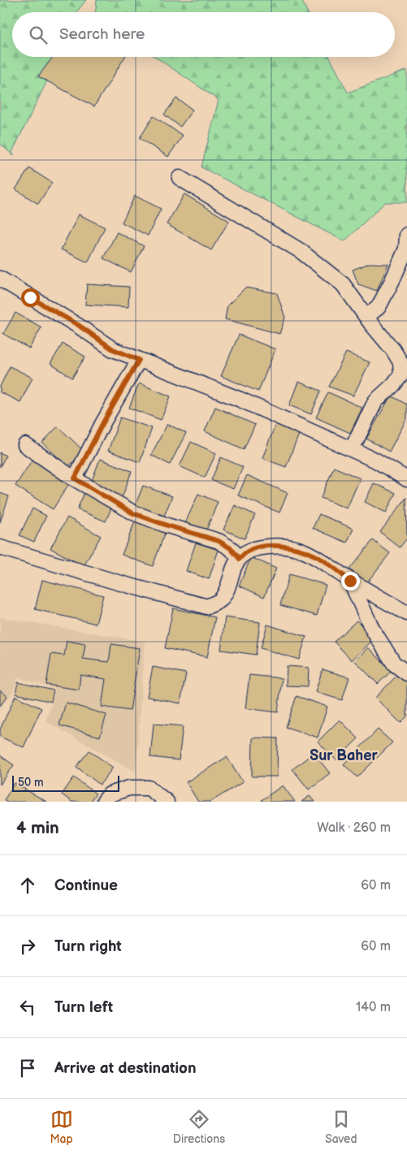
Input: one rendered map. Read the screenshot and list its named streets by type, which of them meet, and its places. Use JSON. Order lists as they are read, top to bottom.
{
  "districts": ["Sur Baher"],
  "scale_bar": "50 m",
  "page": {
    "search": "Search here",
    "scale": "50 m",
    "heading": ["4 min", "Walk · 260 m"],
    "list": [
      ["Continue", "60 m"],
      ["Turn right", "60 m"],
      ["Turn left", "140 m"],
      "Arrive at destination"
    ],
    "nav": ["Map", "Directions", "Saved"]
  }
}
